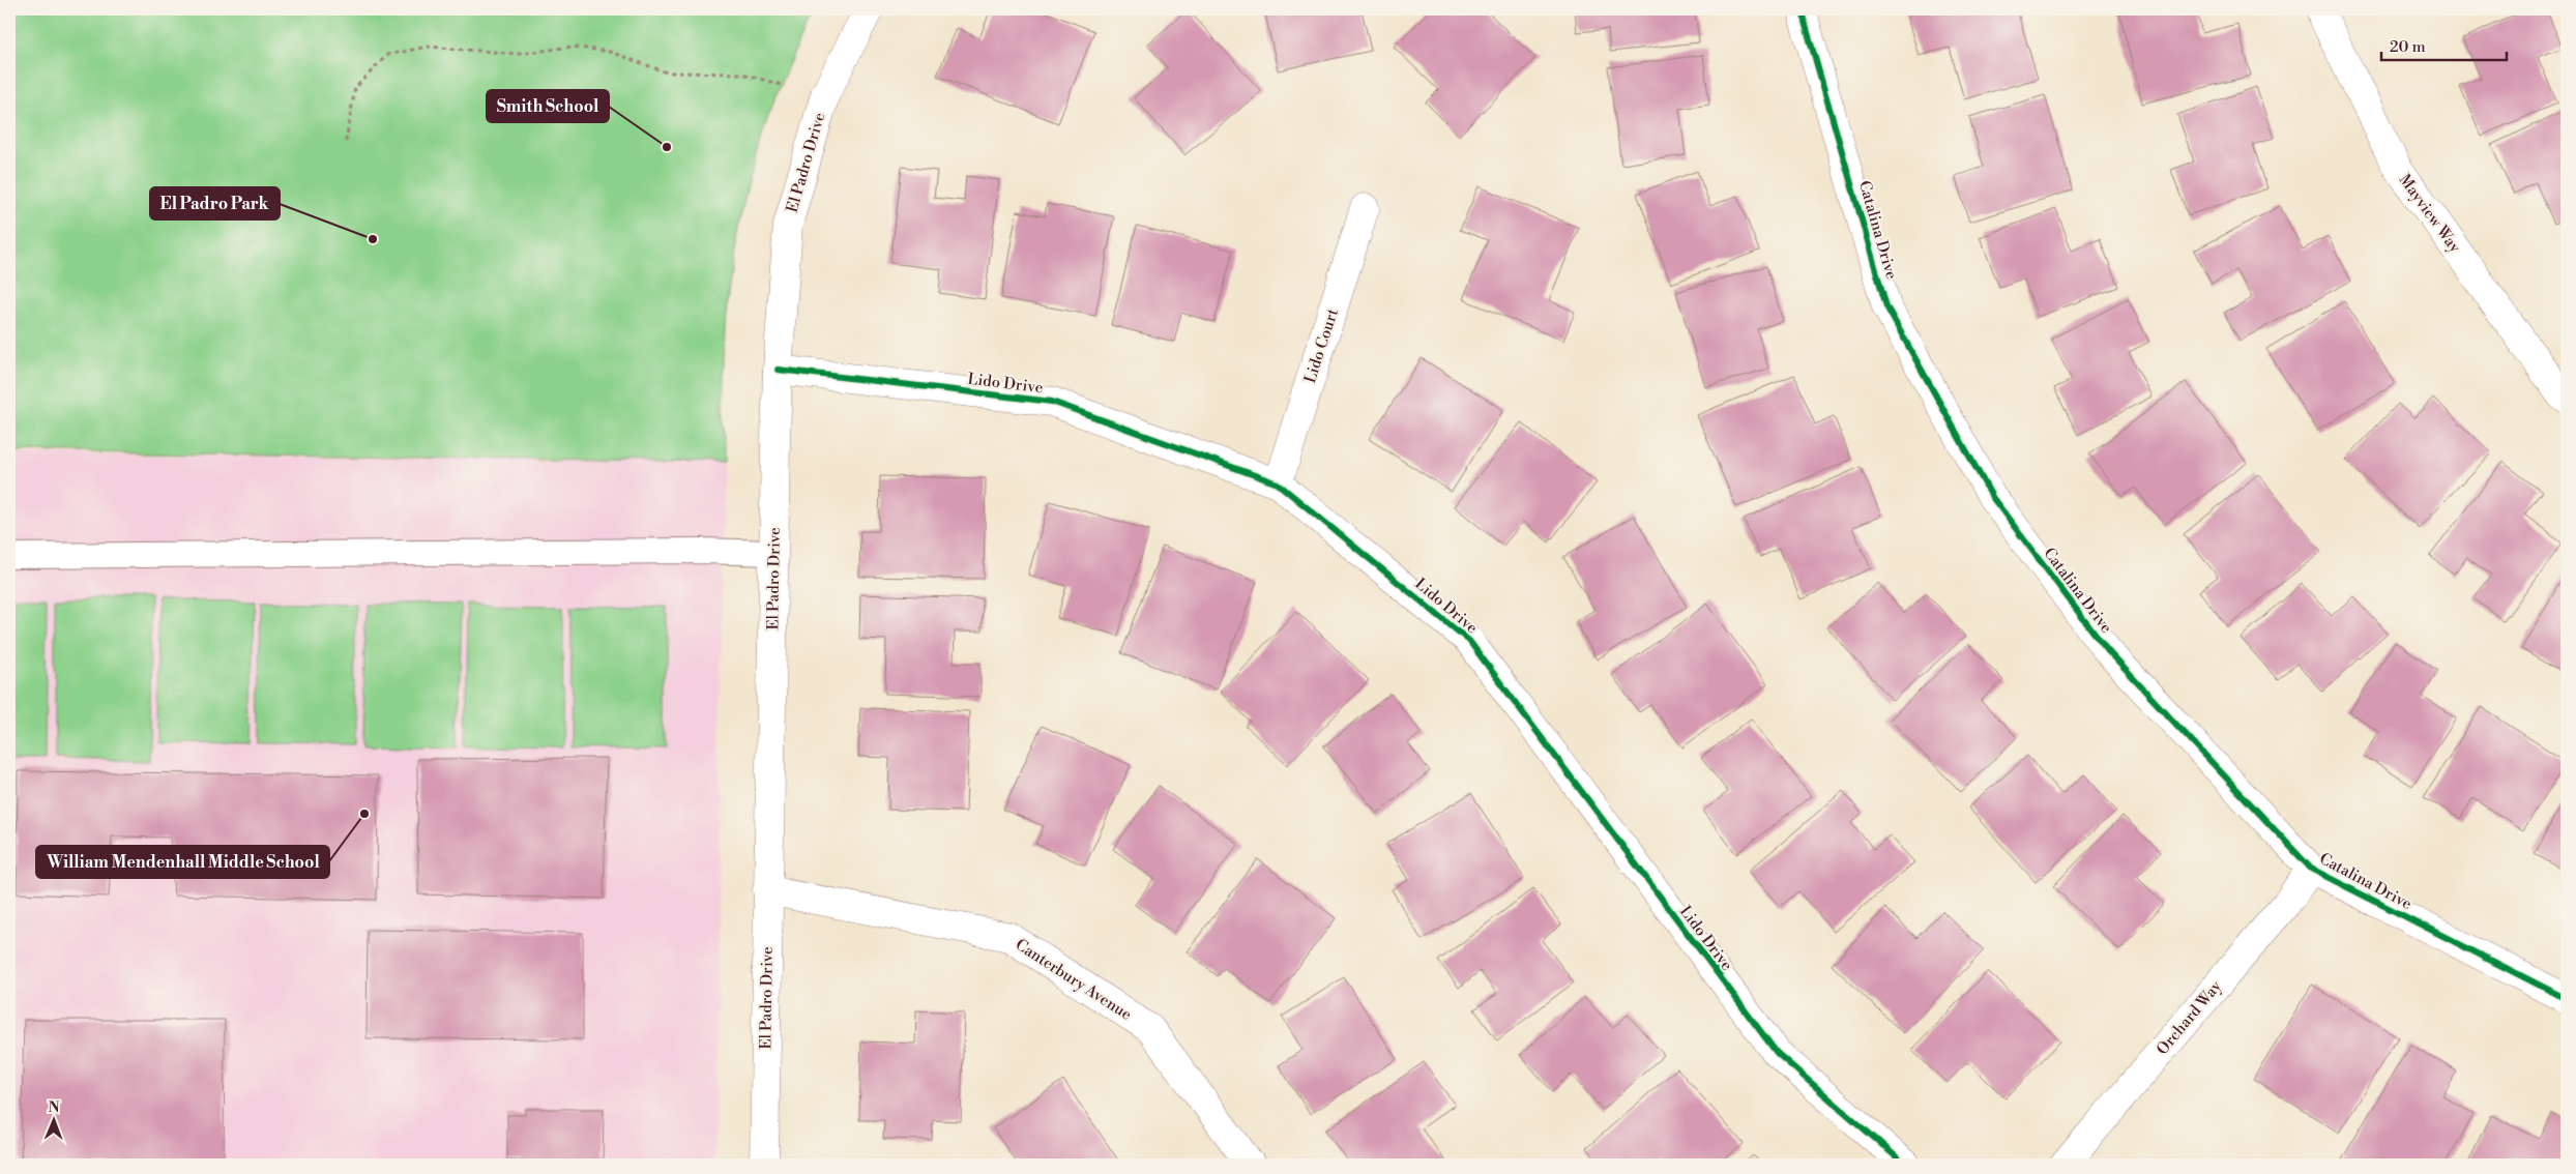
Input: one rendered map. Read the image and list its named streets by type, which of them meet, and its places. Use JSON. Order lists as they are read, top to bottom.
{
  "streets": {
    "street": [
      "El Padro Drive",
      "Mayview Way",
      "Catalina Drive",
      "Lido Court",
      "Lido Drive",
      "Canterbury Avenue",
      "Orchard Way"
    ]
  },
  "crossings": [
    ["El Padro Drive", "Lido Drive"],
    ["El Padro Drive", "Canterbury Avenue"],
    ["Catalina Drive", "Orchard Way"],
    ["Lido Court", "Lido Drive"]
  ],
  "places": ["Smith School", "El Padro Park", "William Mendenhall Middle School"],
  "scale_bar": "20 m",
  "north": "top"
}
